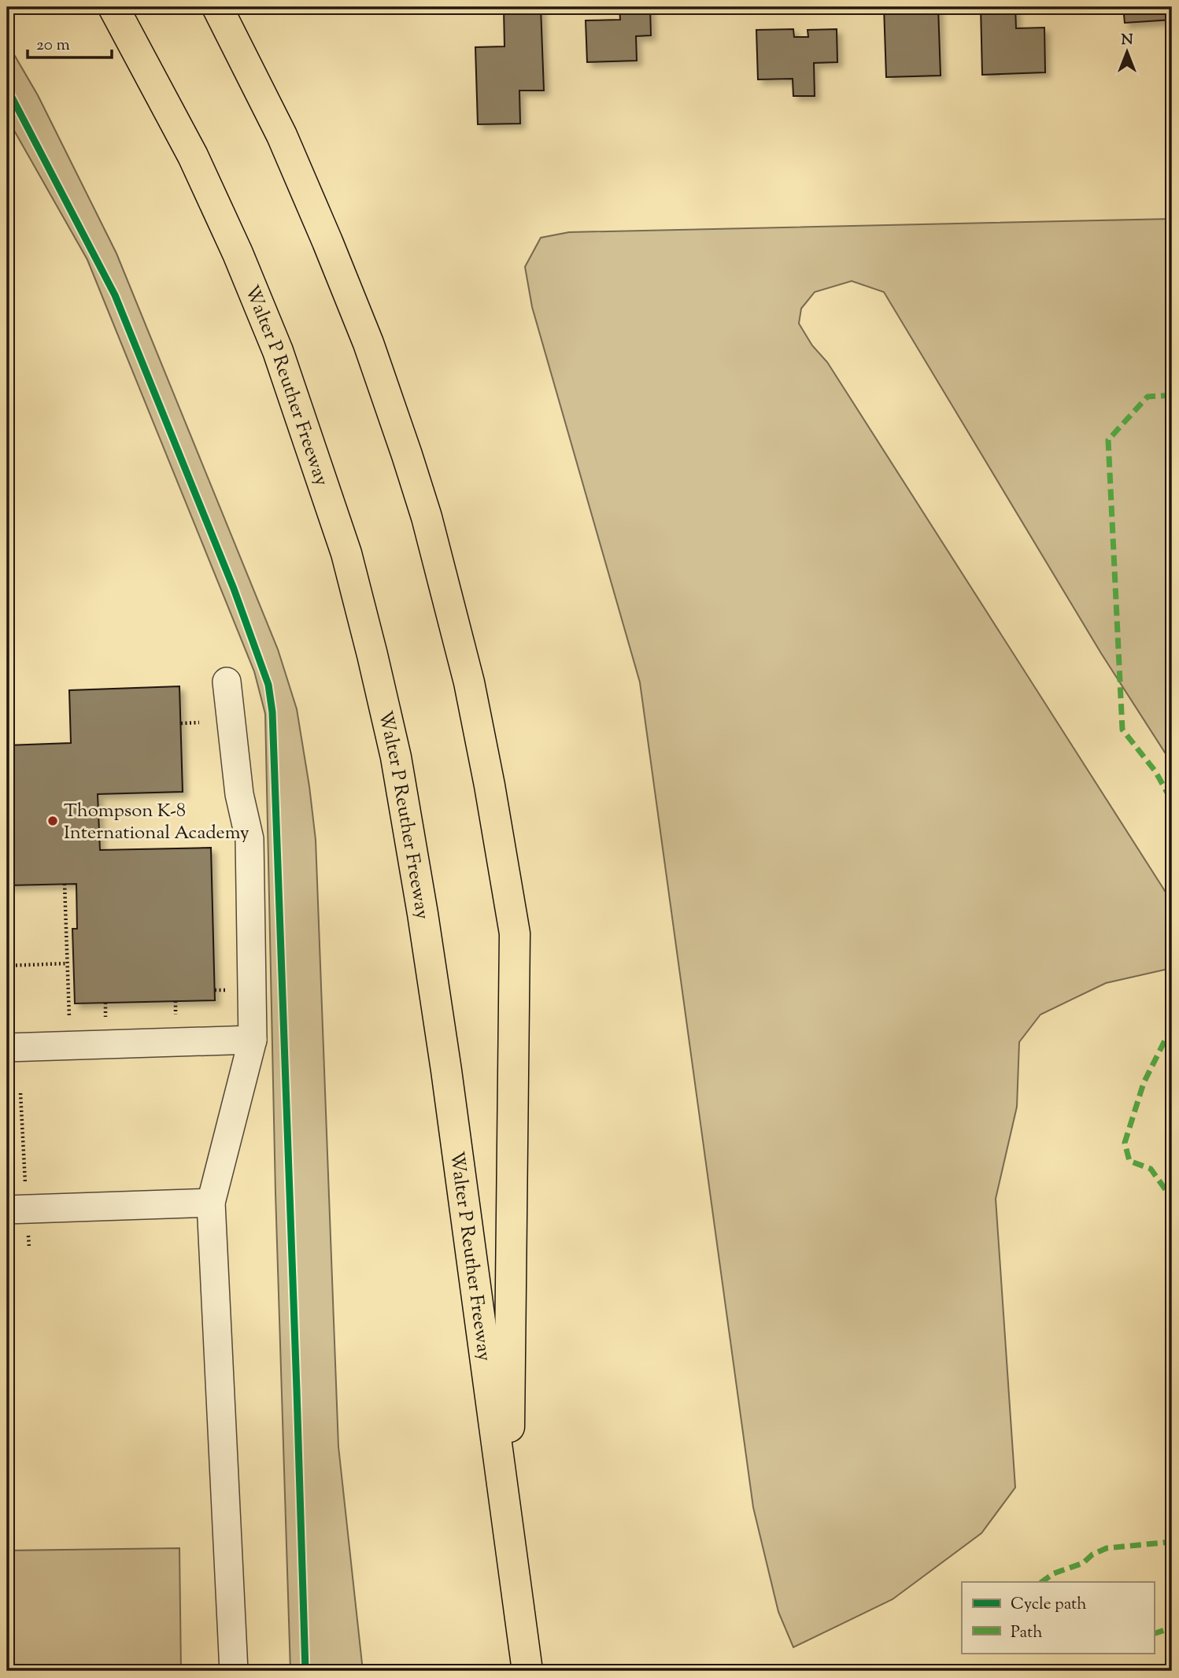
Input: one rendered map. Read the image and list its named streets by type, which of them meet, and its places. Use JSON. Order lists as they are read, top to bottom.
{
  "streets": {
    "highway": ["Walter P Reuther Freeway"]
  },
  "places": ["Thompson K-8 International Academy"],
  "legend": ["Cycle path", "Path"],
  "scale_bar": "20 m",
  "north": "top"
}
